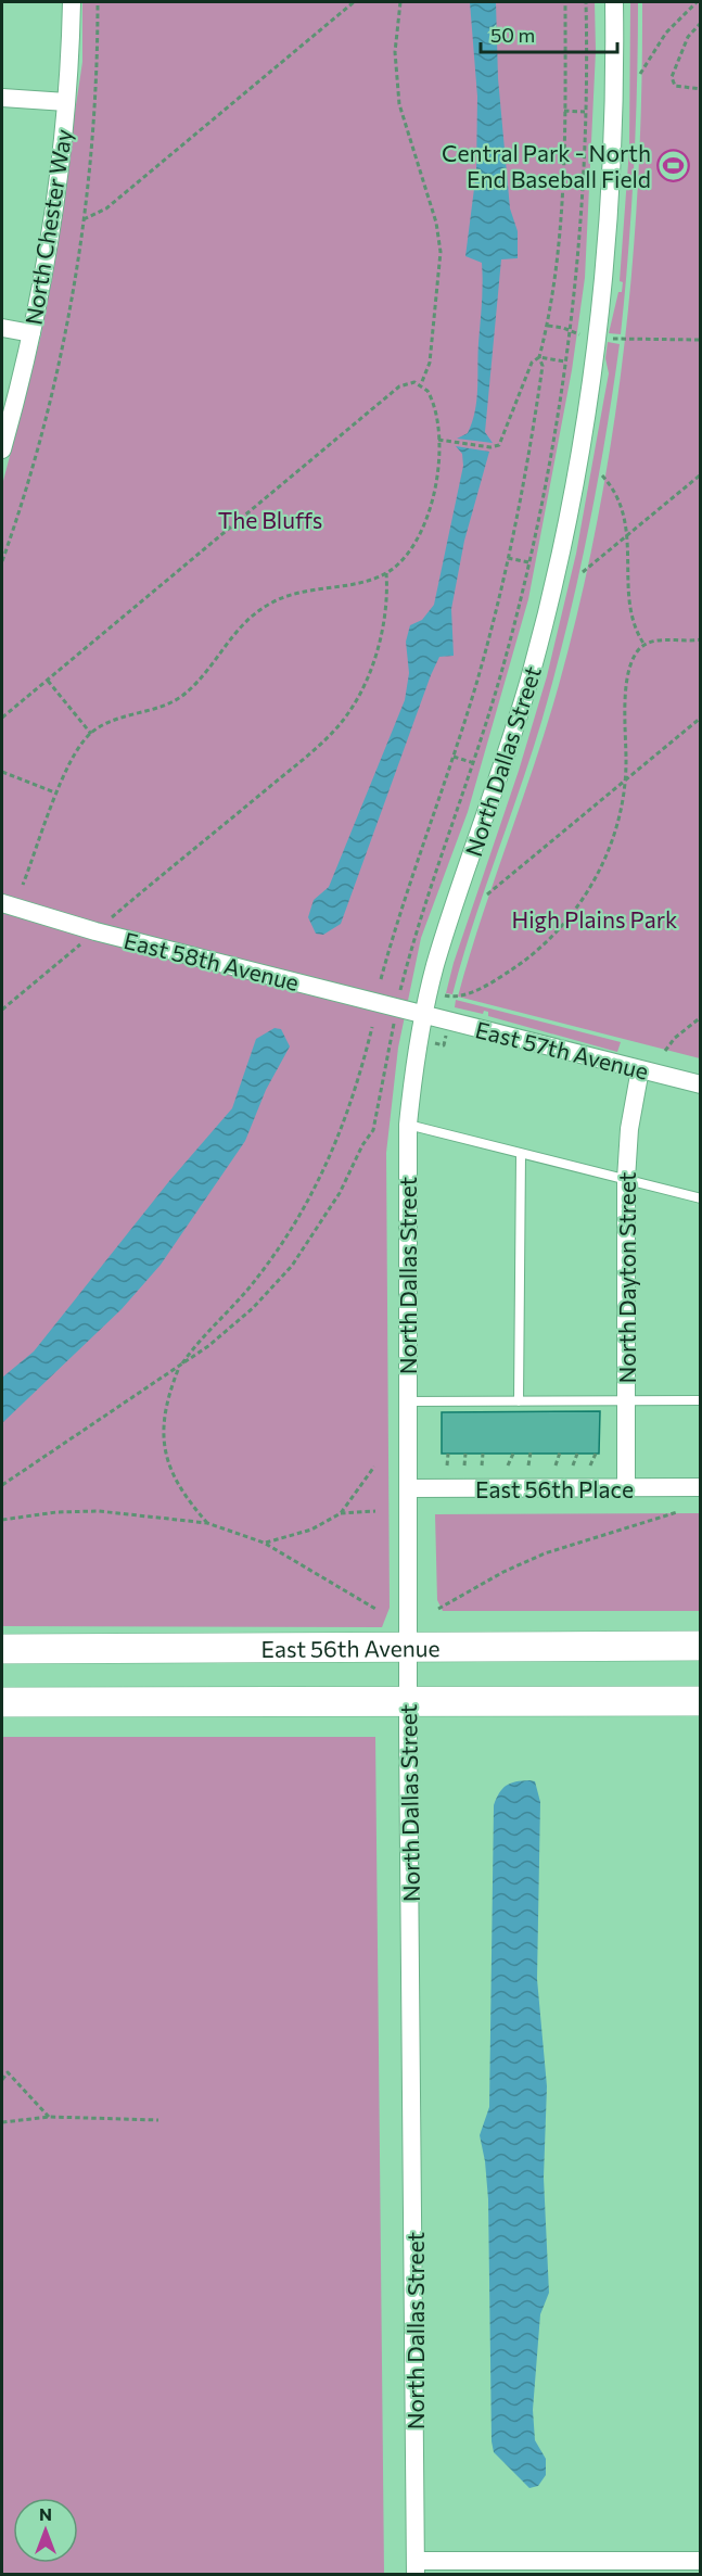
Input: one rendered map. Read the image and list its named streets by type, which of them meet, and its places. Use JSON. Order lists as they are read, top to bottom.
{
  "streets": {
    "main road": ["East 56th Avenue"],
    "street": [
      "North Chester Way",
      "North Dallas Street",
      "East 58th Avenue",
      "East 57th Avenue",
      "North Dayton Street",
      "East 56th Place"
    ]
  },
  "crossings": [
    ["North Dallas Street", "East 58th Avenue"],
    ["North Dallas Street", "East 57th Avenue"],
    ["North Dallas Street", "East 56th Place"],
    ["North Dallas Street", "East 56th Avenue"],
    ["East 58th Avenue", "East 57th Avenue"],
    ["East 57th Avenue", "North Dayton Street"],
    ["North Dayton Street", "East 56th Place"]
  ],
  "parks": ["The Bluffs", "High Plains Park"],
  "places": {
    "sports": ["Central Park - North End Baseball Field"]
  },
  "scale_bar": "50 m",
  "north": "top"
}
